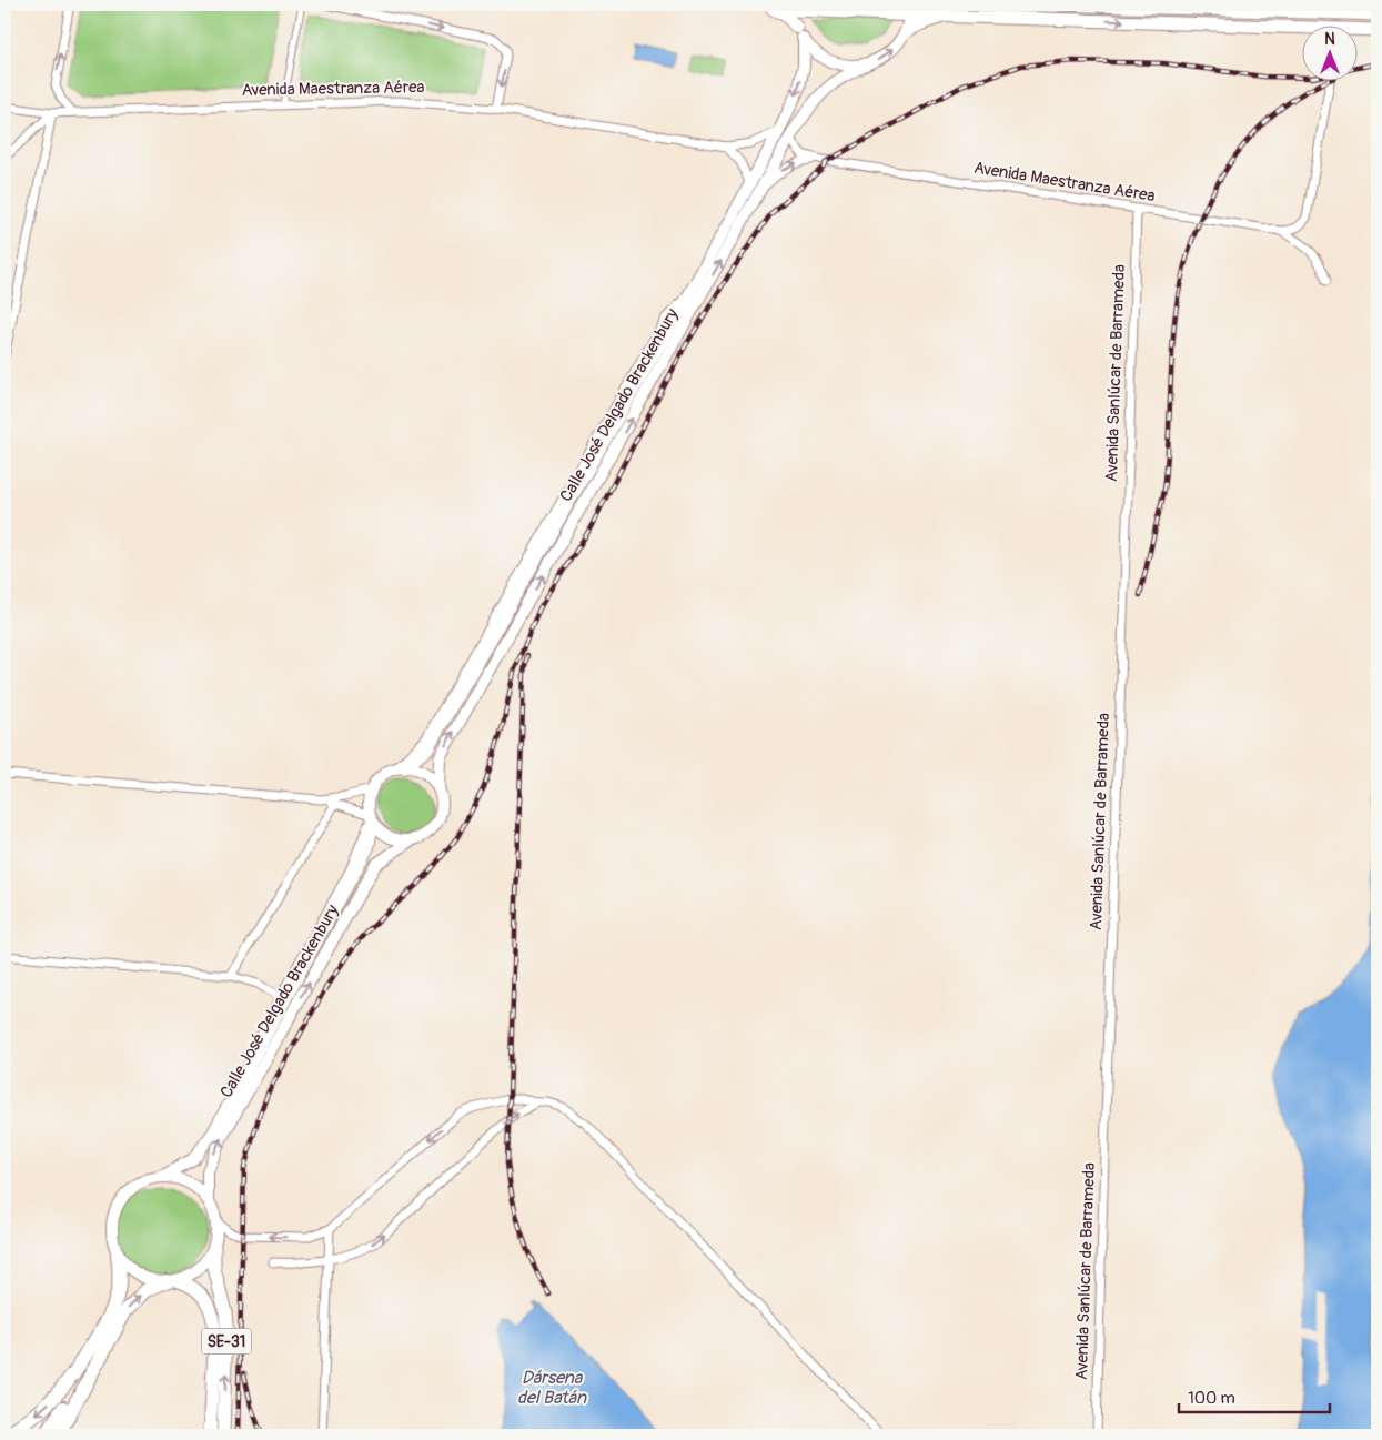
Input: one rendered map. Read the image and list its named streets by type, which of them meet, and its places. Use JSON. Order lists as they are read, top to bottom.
{
  "streets": {
    "main road": ["Calle José Delgado Brackenbury", "SE-31"],
    "street": ["Avenida Maestranza Aérea", "Avenida Sanlúcar de Barrameda"]
  },
  "crossings": [
    ["Avenida Maestranza Aérea", "Avenida Sanlúcar de Barrameda"],
    ["Avenida Maestranza Aérea", "Calle José Delgado Brackenbury"],
    ["Calle José Delgado Brackenbury", "SE-31"]
  ],
  "water": ["Dársena del Batán"],
  "scale_bar": "100 m",
  "north": "top"
}
